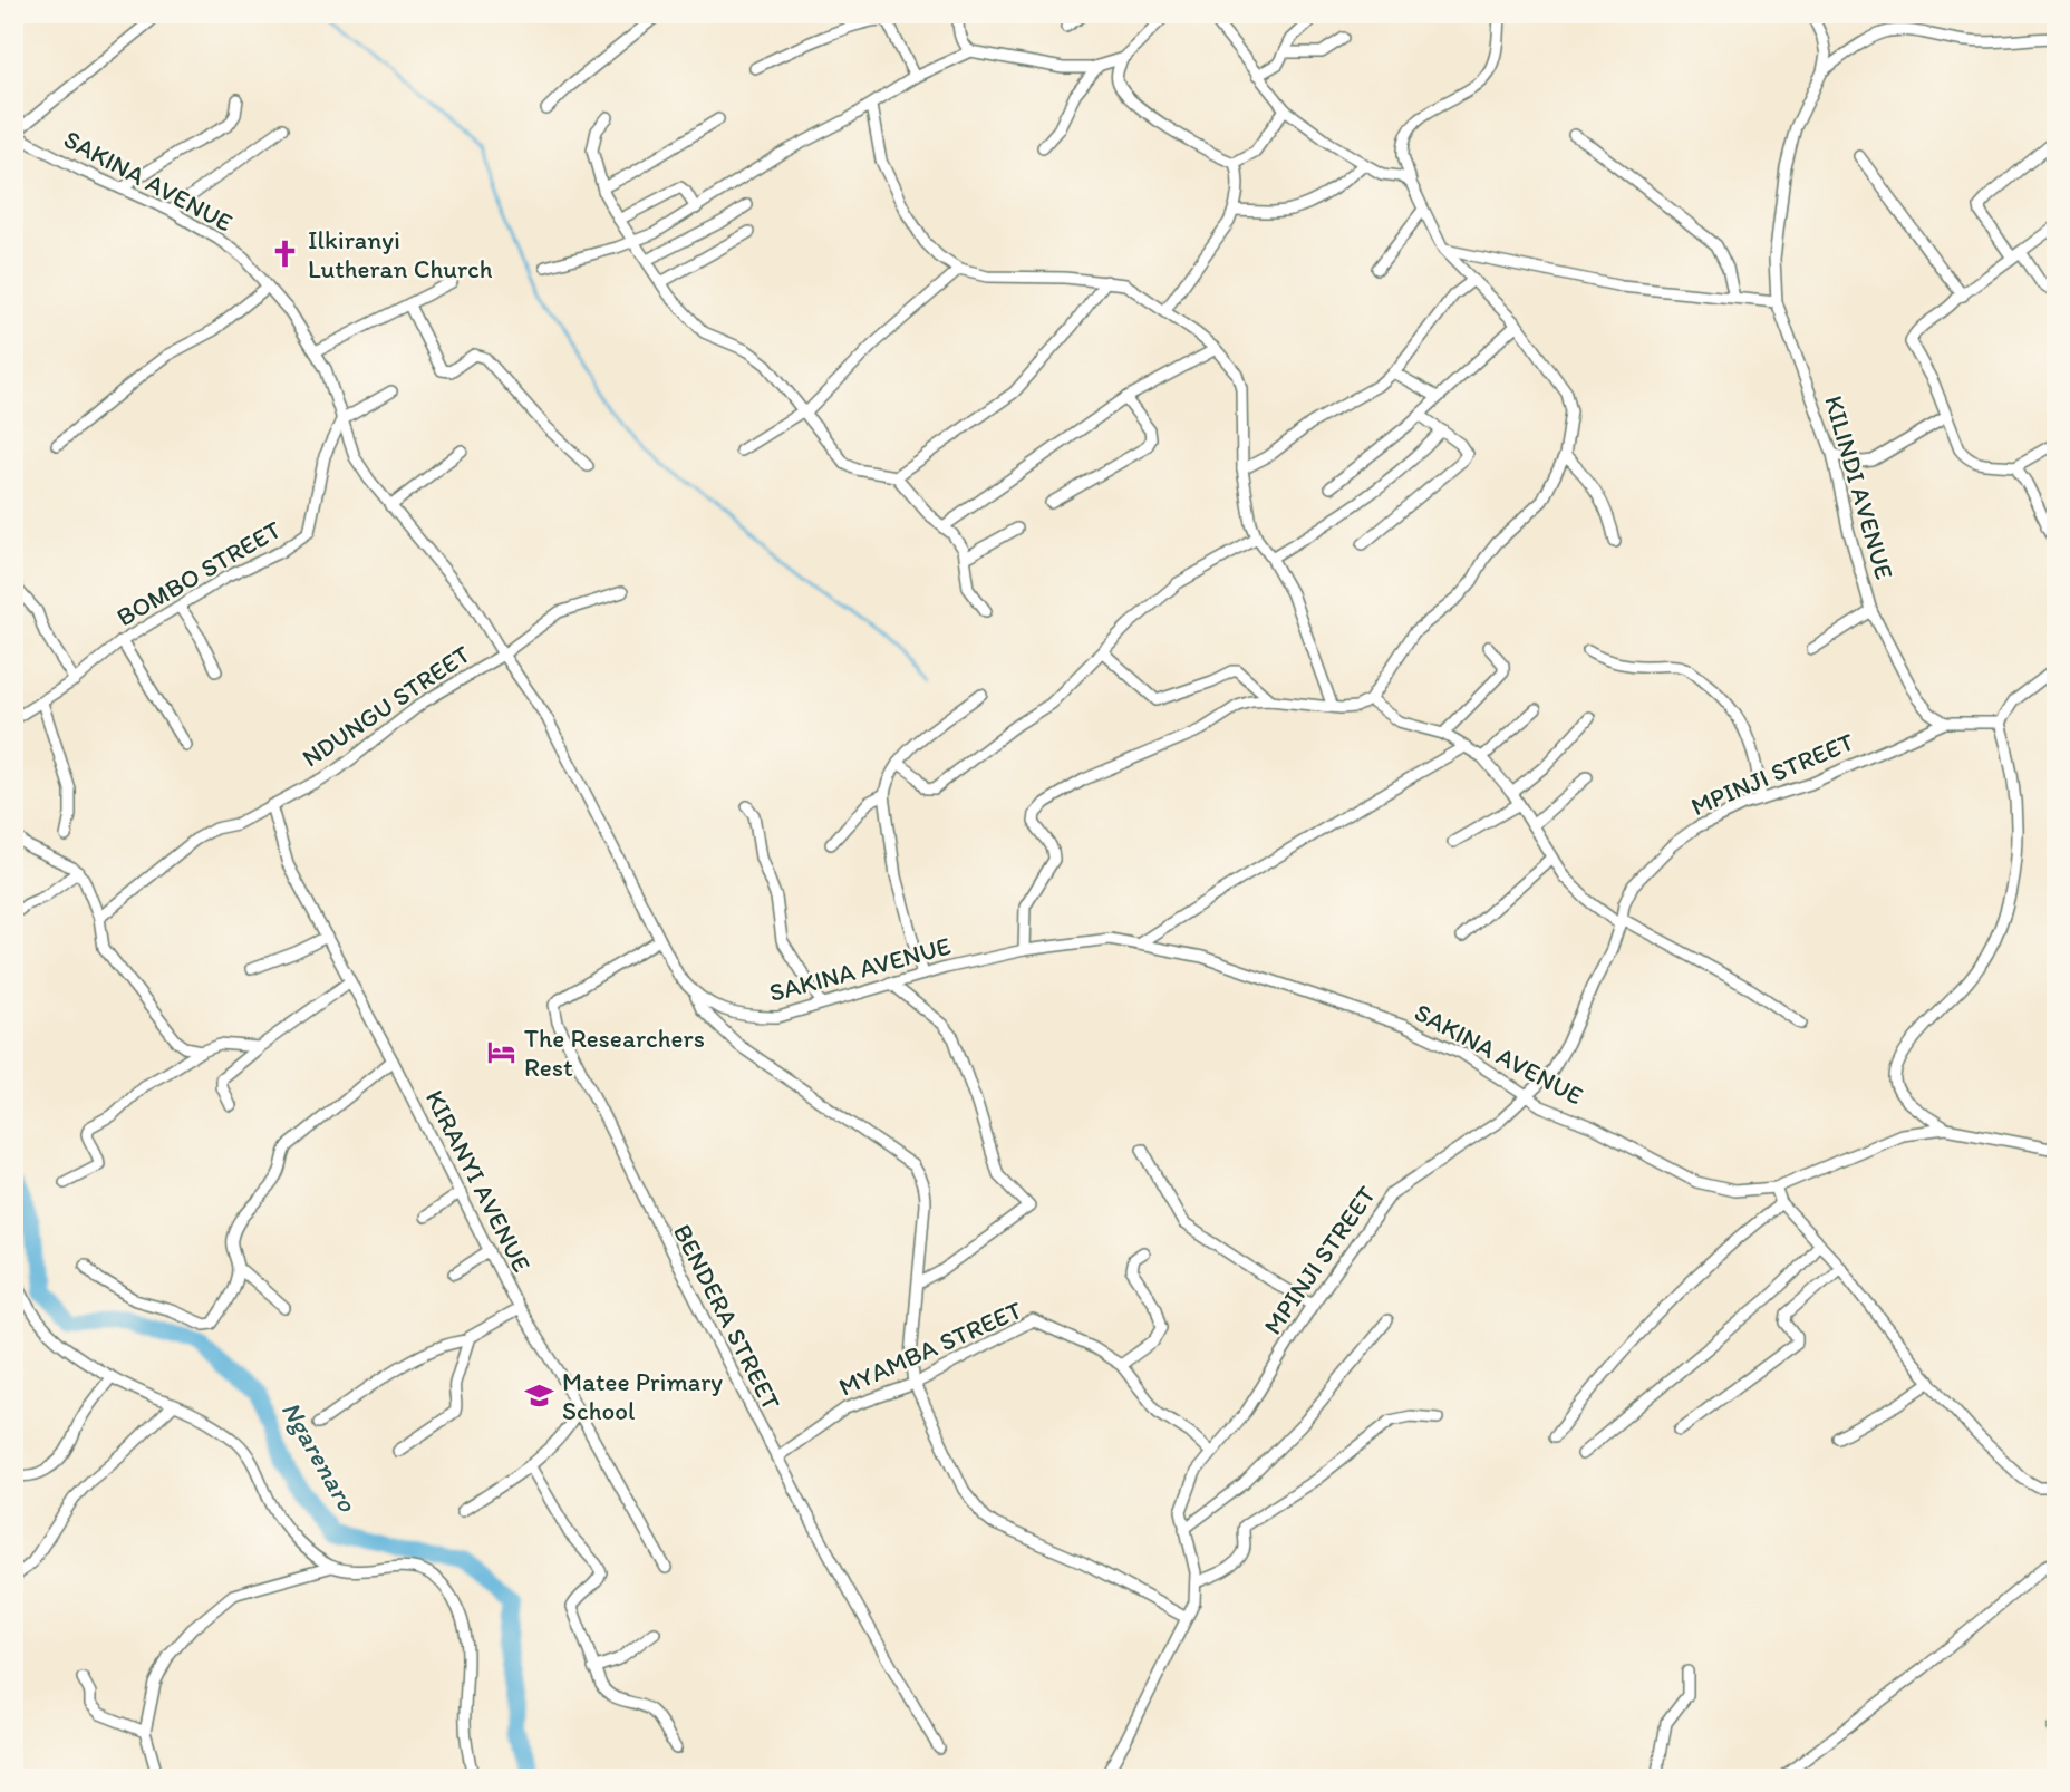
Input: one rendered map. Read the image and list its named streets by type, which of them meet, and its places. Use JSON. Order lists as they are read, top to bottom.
{
  "streets": {
    "street": [
      "SAKINA AVENUE",
      "KILINDI AVENUE",
      "BOMBO STREET",
      "NDUNGU STREET",
      "MPINJI STREET",
      "KIRANYI AVENUE",
      "BENDERA STREET",
      "MYAMBA STREET"
    ]
  },
  "crossings": [
    ["SAKINA AVENUE", "BOMBO STREET"],
    ["SAKINA AVENUE", "NDUNGU STREET"],
    ["SAKINA AVENUE", "MPINJI STREET"],
    ["SAKINA AVENUE", "BENDERA STREET"],
    ["KILINDI AVENUE", "MPINJI STREET"],
    ["NDUNGU STREET", "KIRANYI AVENUE"],
    ["MPINJI STREET", "MYAMBA STREET"],
    ["BENDERA STREET", "MYAMBA STREET"]
  ],
  "water": ["Ngarenaro"],
  "places": {
    "church": ["Ilkiranyi Lutheran Church"],
    "hotel": ["The Researchers Rest"],
    "school or university": ["Matee Primary School"]
  }
}
